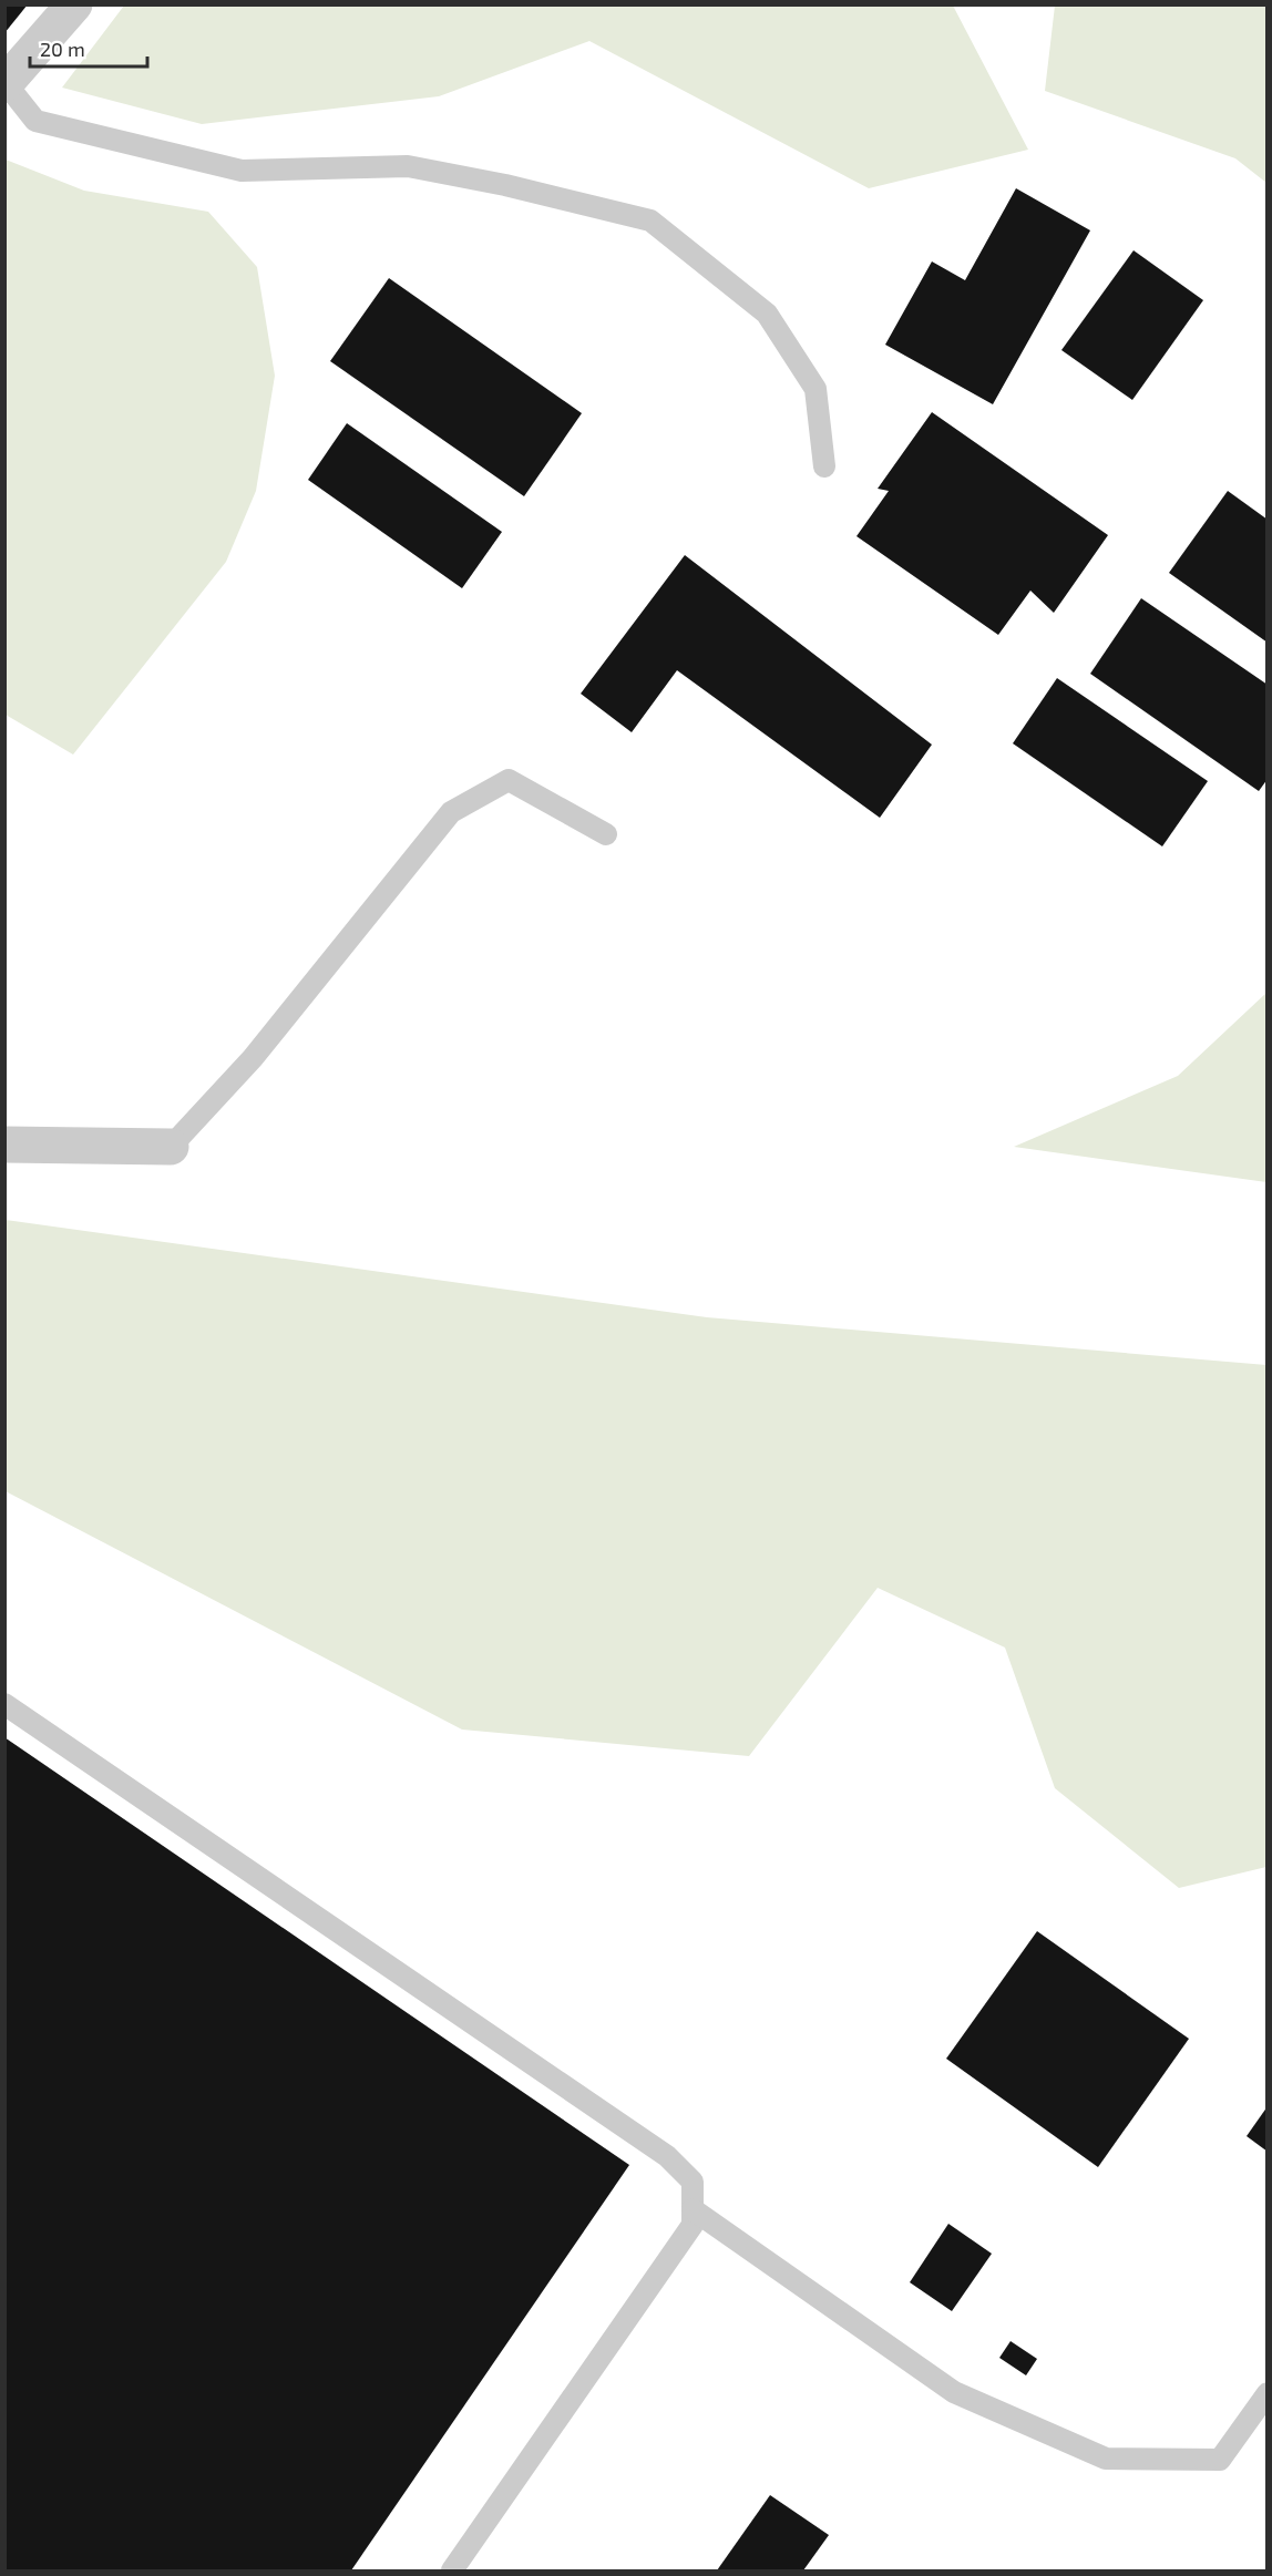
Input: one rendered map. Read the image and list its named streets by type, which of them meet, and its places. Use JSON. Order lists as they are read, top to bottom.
{
  "scale_bar": "20 m"
}
